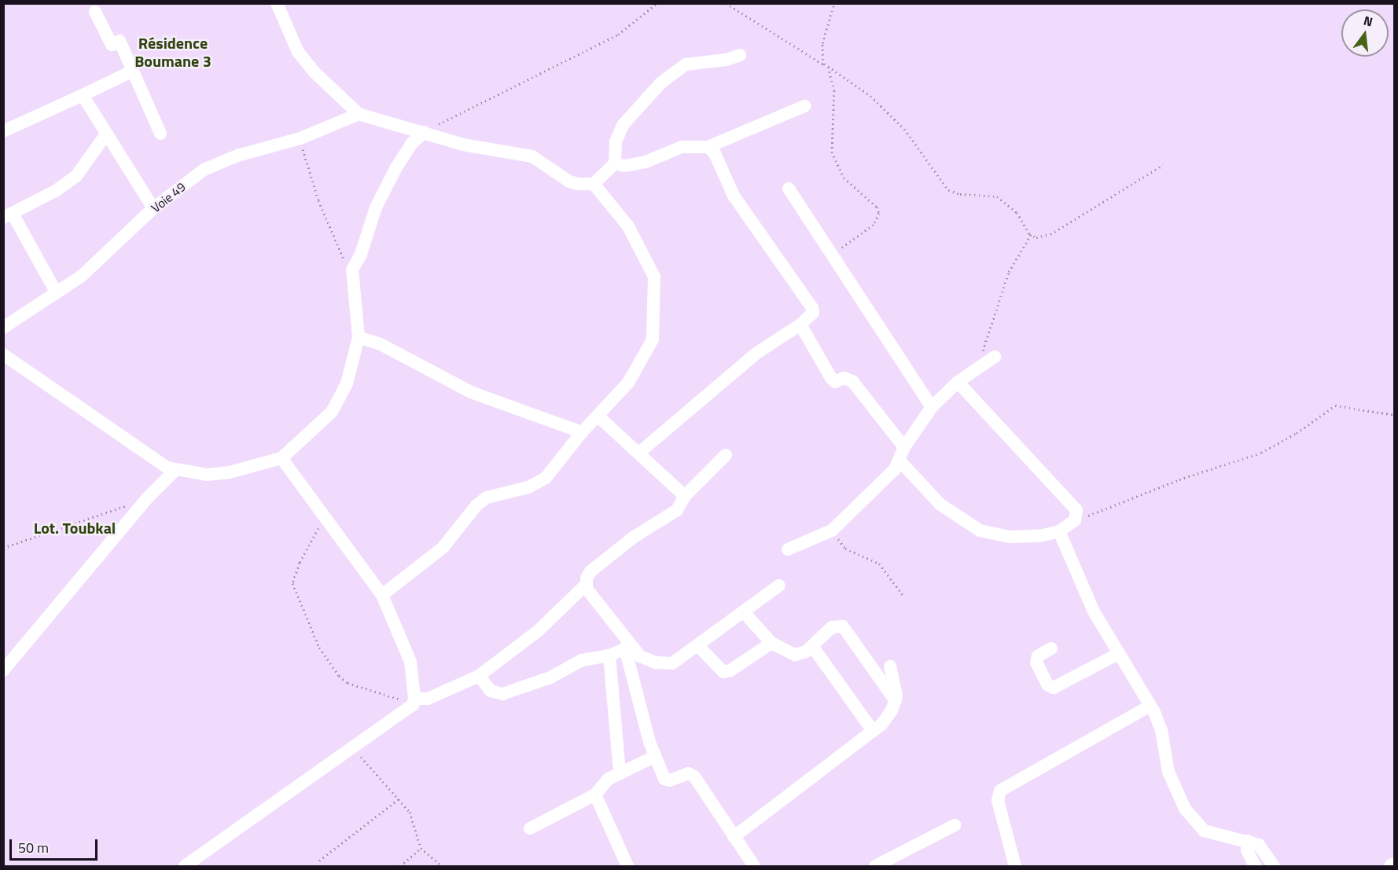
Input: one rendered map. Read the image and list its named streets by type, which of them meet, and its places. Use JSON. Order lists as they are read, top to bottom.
{
  "streets": {
    "street": ["Voie 49"]
  },
  "districts": ["Résidence Boumane 3", "Lot. Toubkal"],
  "scale_bar": "50 m",
  "north": "top"
}
